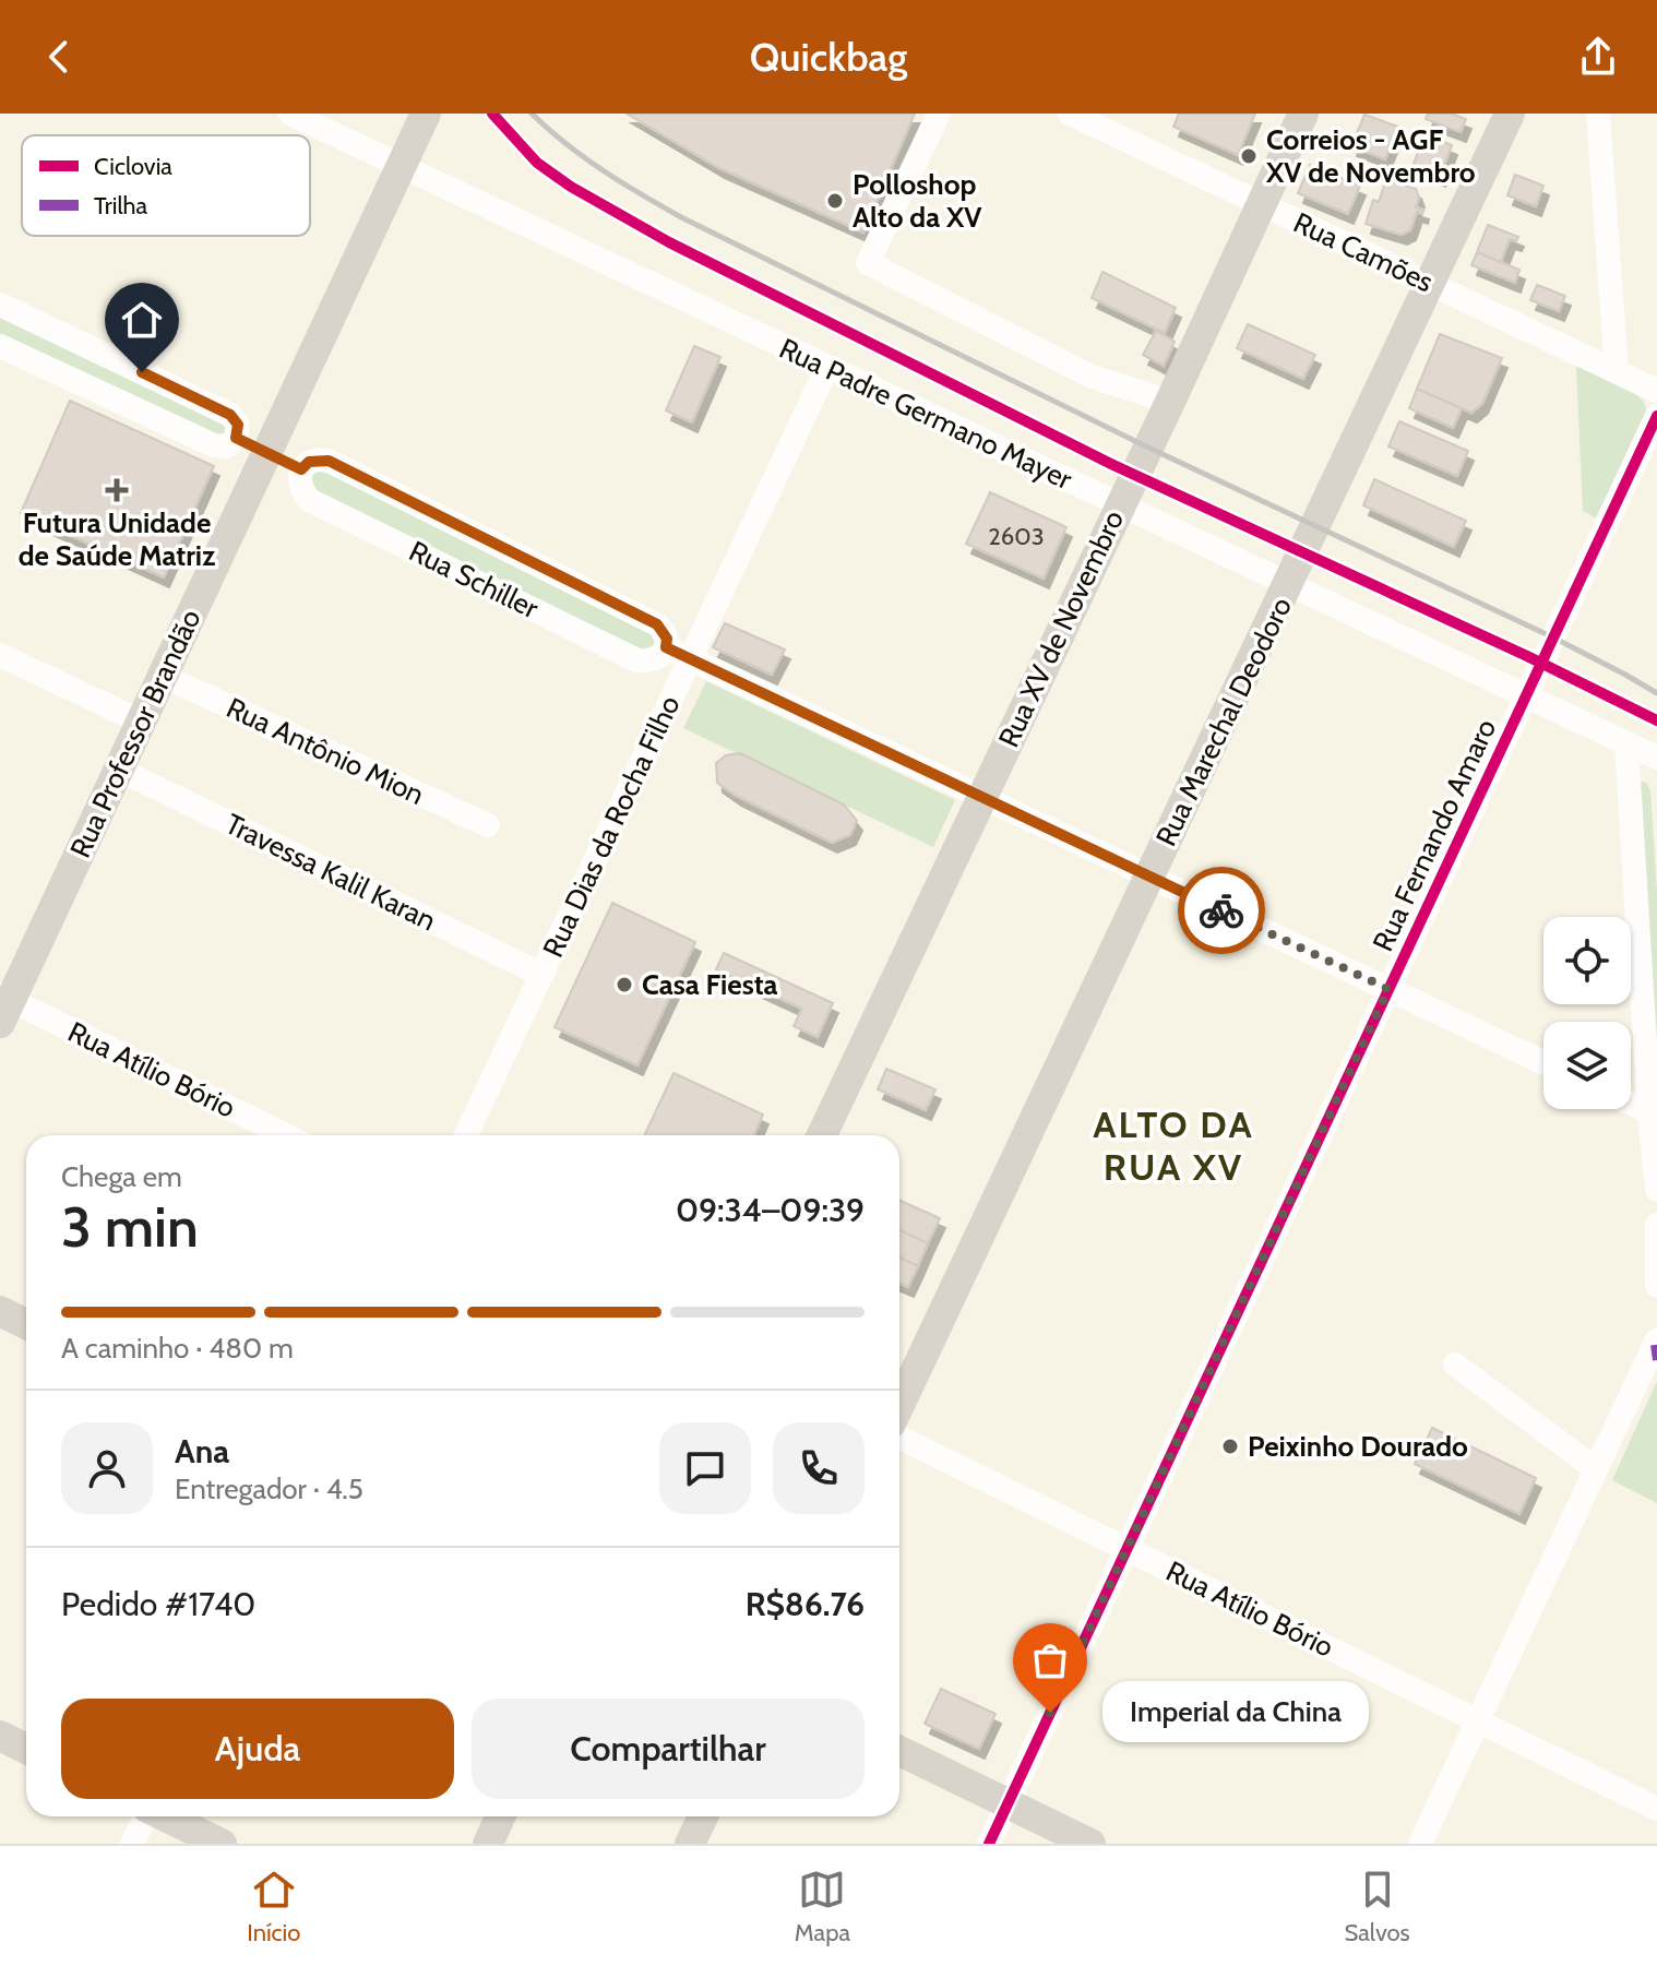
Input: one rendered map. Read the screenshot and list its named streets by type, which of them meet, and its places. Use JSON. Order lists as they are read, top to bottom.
{
  "streets": {
    "main road": ["Rua XV de Novembro", "Rua Marechal Deodoro", "Rua Professor Brandão"],
    "street": [
      "Rua Camões",
      "Rua Padre Germano Mayer",
      "Rua Schiller",
      "Rua Antônio Mion",
      "Rua Dias da Rocha Filho",
      "Rua Fernando Amaro",
      "Travessa Kalil Karan",
      "Rua Atílio Bório"
    ]
  },
  "crossings": [
    ["Rua Camões", "Rua XV de Novembro"],
    ["Rua Camões", "Rua Marechal Deodoro"],
    ["Rua Padre Germano Mayer", "Rua XV de Novembro"],
    ["Rua Padre Germano Mayer", "Rua Marechal Deodoro"],
    ["Rua Padre Germano Mayer", "Rua Professor Brandão"],
    ["Rua Padre Germano Mayer", "Rua Dias da Rocha Filho"],
    ["Rua Padre Germano Mayer", "Rua Fernando Amaro"],
    ["Rua Schiller", "Rua XV de Novembro"],
    ["Rua Schiller", "Rua Marechal Deodoro"],
    ["Rua Schiller", "Rua Professor Brandão"],
    ["Rua Schiller", "Rua Dias da Rocha Filho"],
    ["Rua Schiller", "Rua Fernando Amaro"],
    ["Rua Professor Brandão", "Rua Antônio Mion"],
    ["Rua Professor Brandão", "Travessa Kalil Karan"],
    ["Rua Professor Brandão", "Rua Atílio Bório"],
    ["Rua Dias da Rocha Filho", "Travessa Kalil Karan"],
    ["Rua Fernando Amaro", "Rua Atílio Bório"]
  ],
  "districts": ["ALTO DA RUA XV"],
  "places": {
    "other": [
      "Correios - AGF XV de Novembro",
      "Polloshop Alto da XV",
      "Casa Fiesta",
      "Peixinho Dourado",
      "Imperial da China"
    ],
    "health": ["Futura Unidade de Saúde Matriz"]
  },
  "house_numbers": ["2603"],
  "legend": ["Ciclovia", "Trilha"],
  "page": {
    "header": "Quickbag",
    "heading": ["3 min", "Chega em", "09:34–09:39"],
    "panel": [
      "Ana",
      "Entregador · 4.5",
      "Pedido #1740",
      "R$86.76"
    ],
    "bar": "A caminho · 480 m",
    "bubble": "Imperial da China",
    "buttons": ["Ajuda", "Compartilhar"],
    "tabs": ["Início", "Mapa", "Salvos"]
  }
}
